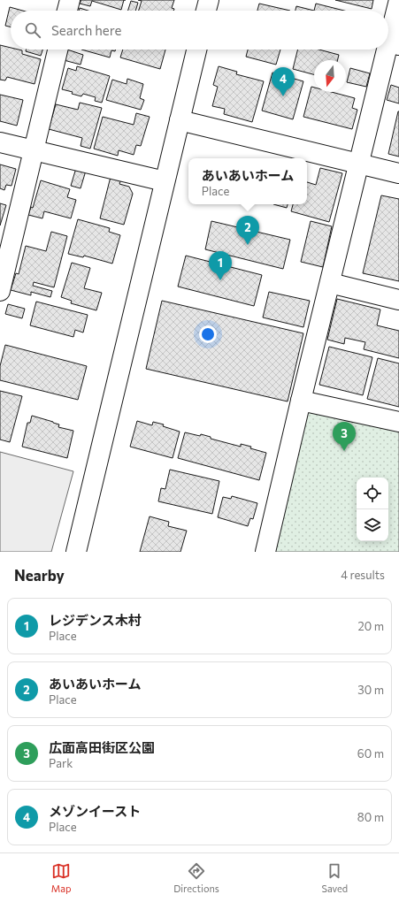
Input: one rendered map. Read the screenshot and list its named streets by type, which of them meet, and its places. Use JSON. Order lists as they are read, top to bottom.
{
  "north": "bottom",
  "page": {
    "search": "Search here",
    "pins": [
      "4",
      "2",
      "1",
      "3"
    ],
    "popup": ["あいあいホーム", "Place"],
    "heading": ["Nearby", "4 results"],
    "list": [
      {
        "mark": "1",
        "name": "レジデンス木村",
        "note": "Place",
        "value": "20 m"
      },
      {
        "mark": "2",
        "name": "あいあいホーム",
        "note": "Place",
        "value": "30 m"
      },
      {
        "mark": "3",
        "name": "広面高田街区公園",
        "note": "Park",
        "value": "60 m"
      },
      {
        "mark": "4",
        "name": "メゾンイースト",
        "note": "Place",
        "value": "80 m"
      }
    ],
    "nav": ["Map", "Directions", "Saved"]
  }
}
